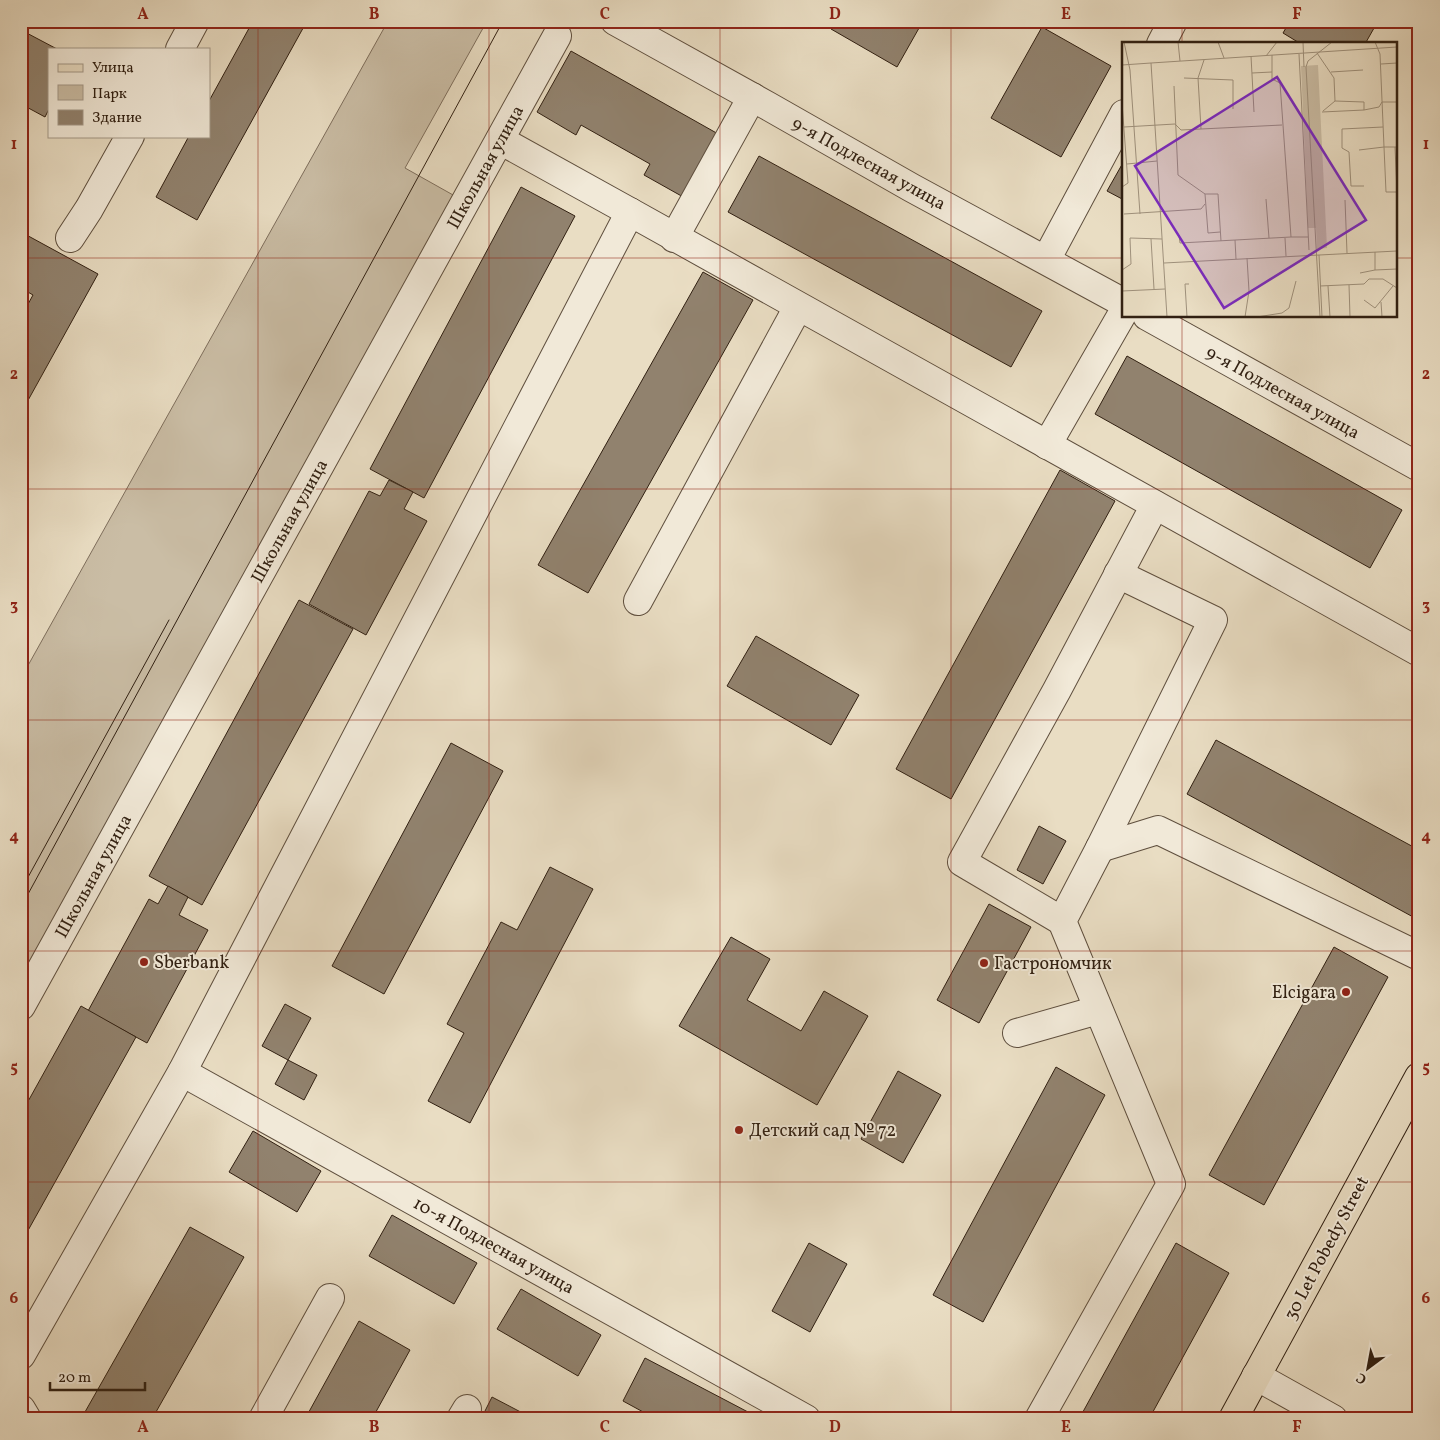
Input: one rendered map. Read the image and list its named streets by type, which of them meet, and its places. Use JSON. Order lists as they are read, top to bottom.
{
  "streets": {
    "main road": ["30 Let Pobedy Street"],
    "street": ["9-я Подлесная улица", "Школьная улица", "10-я Подлесная улица"]
  },
  "places": [
    "Sberbank",
    "Гастрономчик",
    "Elcigara",
    "Детский сад № 72"
  ],
  "legend": ["Улица", "Парк", "Здание"],
  "scale_bar": "20 m",
  "north": "bottom left",
  "grid": {
    "columns": [
      "A",
      "B",
      "C",
      "D",
      "E",
      "F"
    ],
    "rows": [
      "1",
      "2",
      "3",
      "4",
      "5",
      "6"
    ]
  }
}
